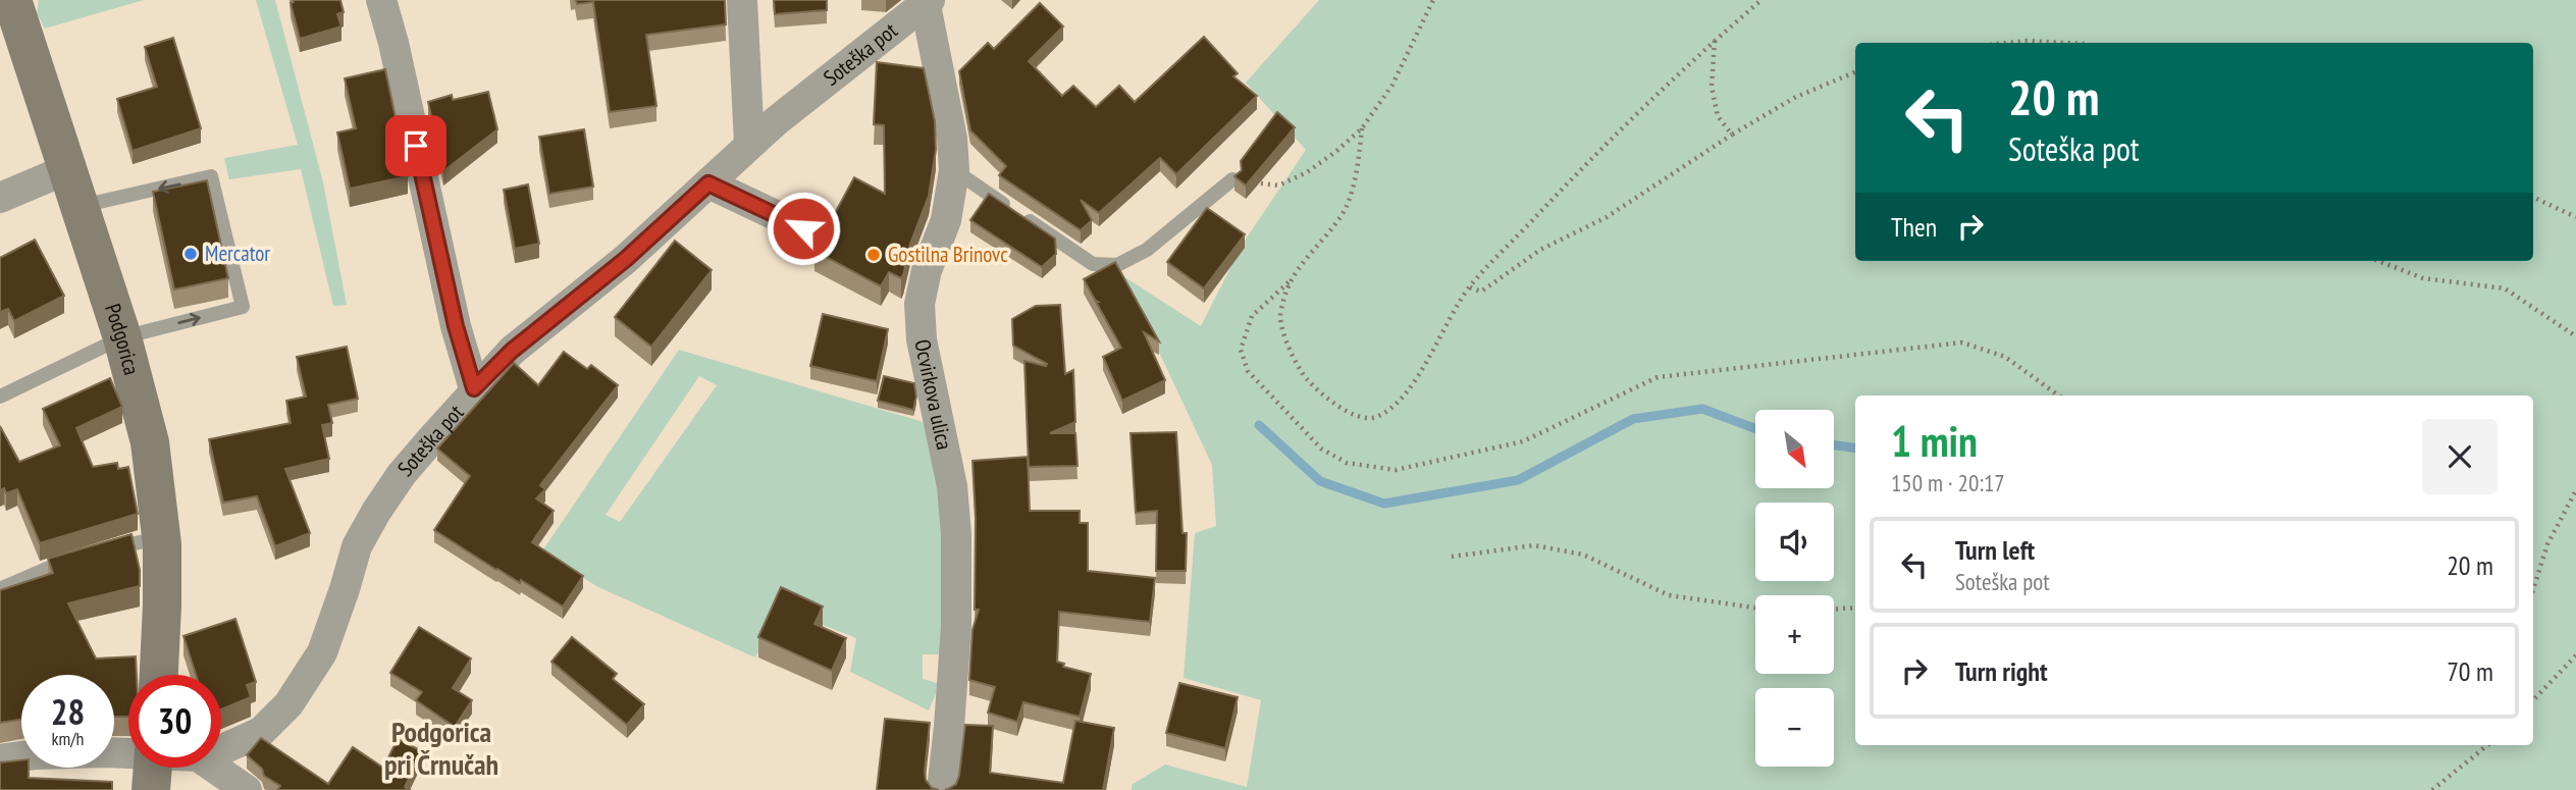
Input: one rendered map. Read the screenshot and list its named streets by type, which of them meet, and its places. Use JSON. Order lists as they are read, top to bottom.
{
  "streets": {
    "main road": ["Podgorica"],
    "street": ["Soteška pot", "Ocvirkova ulica"]
  },
  "crossings": [
    ["Soteška pot", "Ocvirkova ulica"]
  ],
  "districts": ["Podgorica pri Črnučah"],
  "places": ["Mercator", "Gostilna Brinovc"],
  "north": "bottom right",
  "page": {
    "turn": ["20 m", "Soteška pot"],
    "then": "Then",
    "heading": ["1 min", "150 m · 20:17"],
    "map_buttons": ["+", "−"],
    "list": [
      {
        "name": "Turn left",
        "note": "Soteška pot",
        "value": "20 m"
      },
      {
        "name": "Turn right",
        "value": "70 m"
      }
    ],
    "speed": "28 km/h",
    "limit": "30"
  }
}
